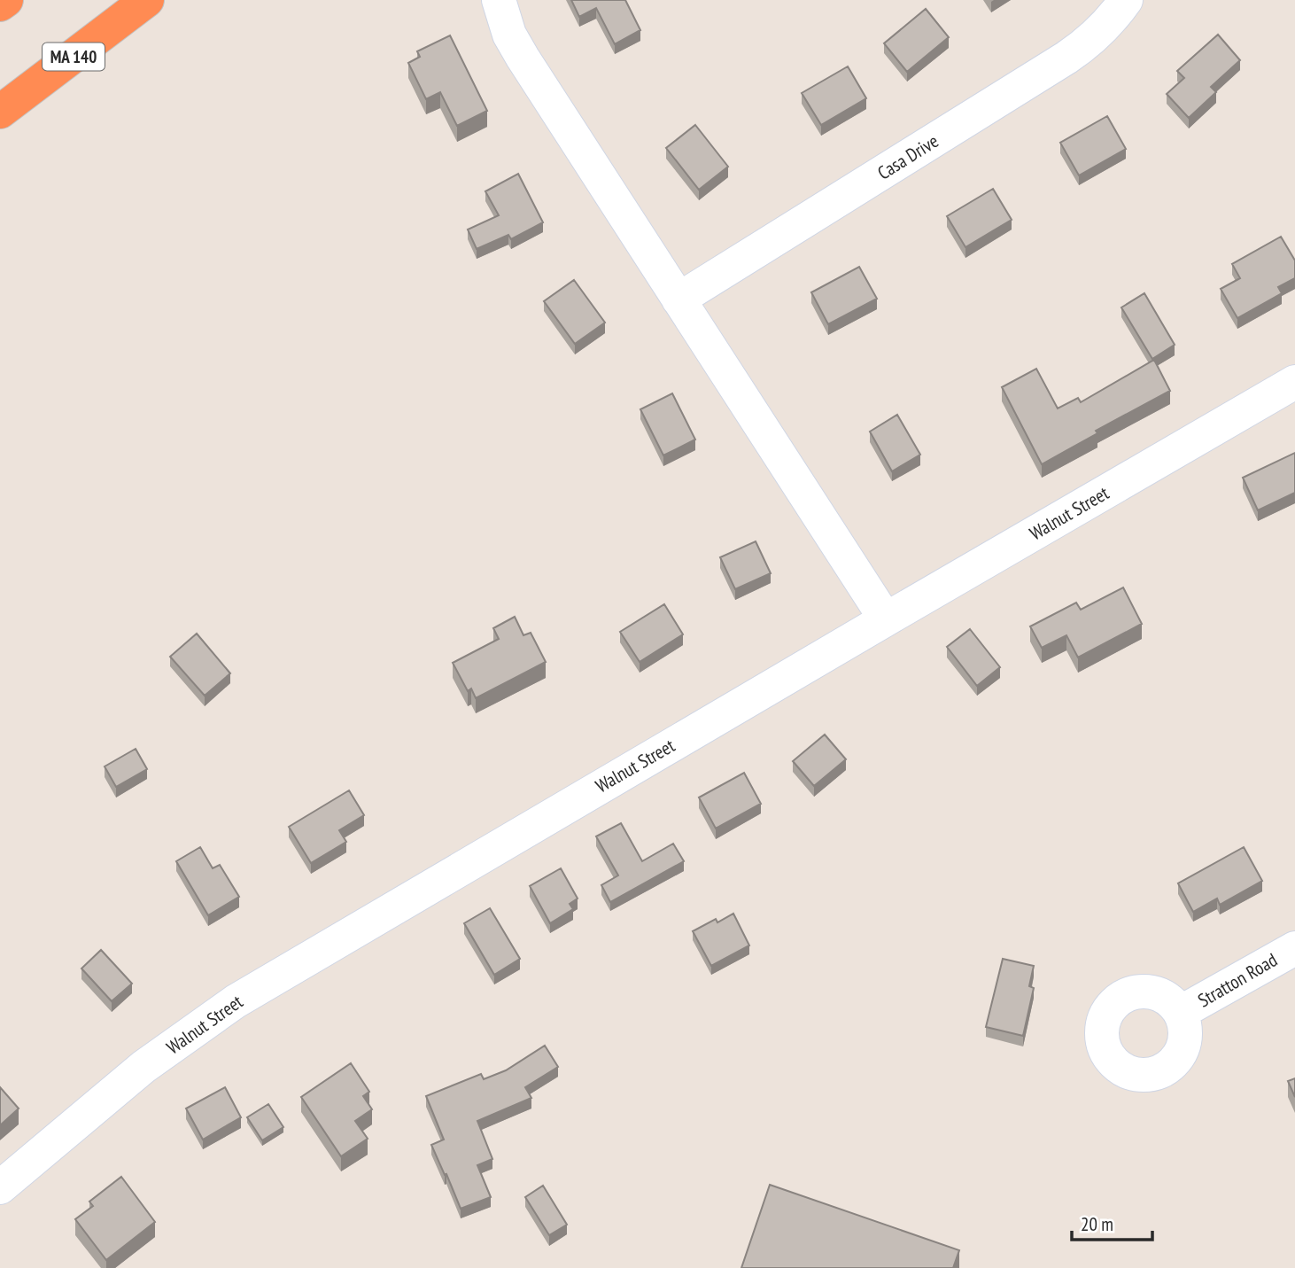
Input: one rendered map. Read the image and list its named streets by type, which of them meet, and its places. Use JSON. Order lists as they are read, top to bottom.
{
  "streets": {
    "highway": ["MA 140"],
    "street": ["Casa Drive", "Walnut Street", "Stratton Road"]
  },
  "scale_bar": "20 m"
}
